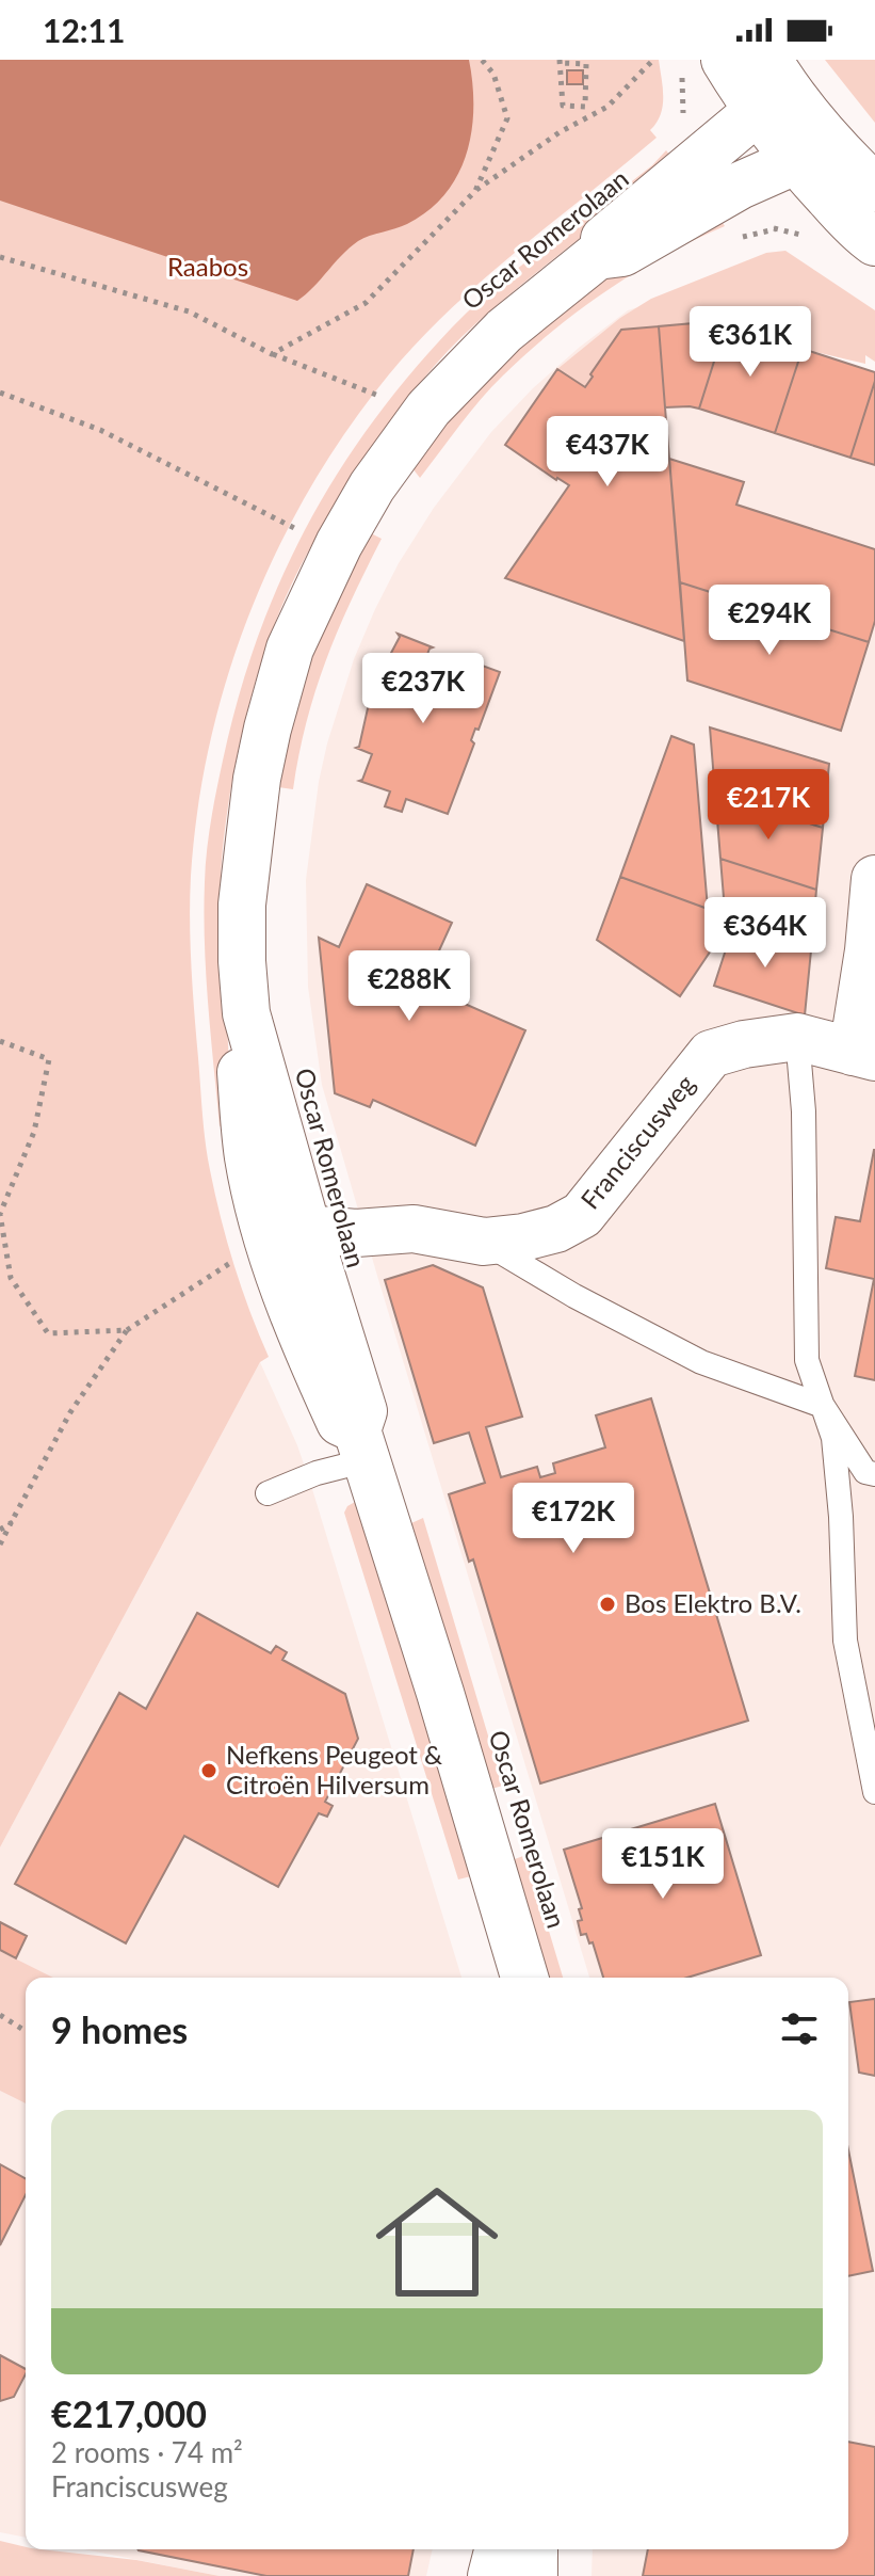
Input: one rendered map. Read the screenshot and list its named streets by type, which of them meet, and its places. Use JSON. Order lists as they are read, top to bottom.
{
  "streets": {
    "street": ["Oscar Romerolaan", "Franciscusweg"]
  },
  "crossings": [
    ["Oscar Romerolaan", "Franciscusweg"]
  ],
  "parks": ["Raabos"],
  "places": ["Bos Elektro B.V.", "Nefkens Peugeot & Citroën Hilversum"],
  "page": {
    "status": "12:11",
    "price": [
      "€361K",
      "€437K",
      "€294K",
      "€237K",
      "€217K",
      "€364K",
      "€288K",
      "€172K",
      "€151K"
    ],
    "heading": "9 homes",
    "list": [
      {
        "name": "€217,000",
        "note": "2 rooms · 74 m² · Franciscusweg"
      }
    ]
  }
}
